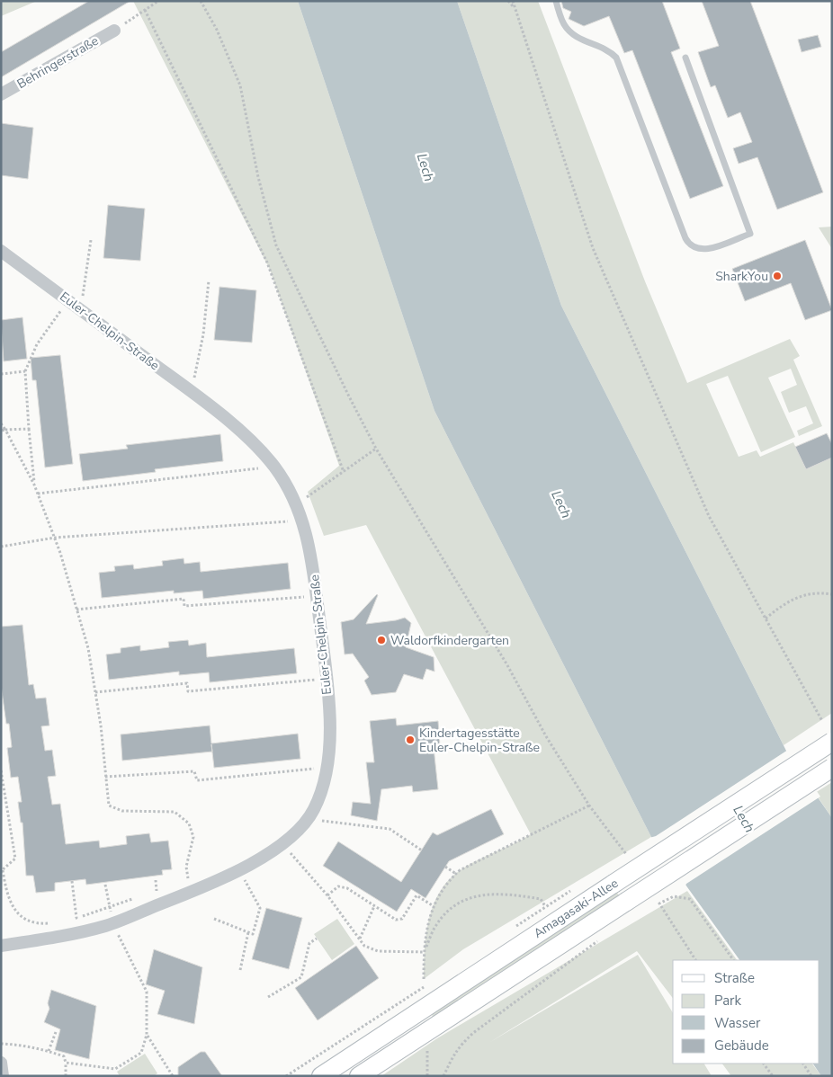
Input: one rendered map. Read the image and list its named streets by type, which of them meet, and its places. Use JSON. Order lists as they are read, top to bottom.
{
  "streets": {
    "main road": ["Amagasaki-Allee"],
    "street": ["Behringerstraße", "Euler-Chelpin-Straße"]
  },
  "water": ["Lech"],
  "places": ["SharkYou", "Waldorfkindergarten", "Kindertagesstätte Euler-Chelpin-Straße"],
  "legend": [
    "Straße",
    "Park",
    "Wasser",
    "Gebäude"
  ]
}
